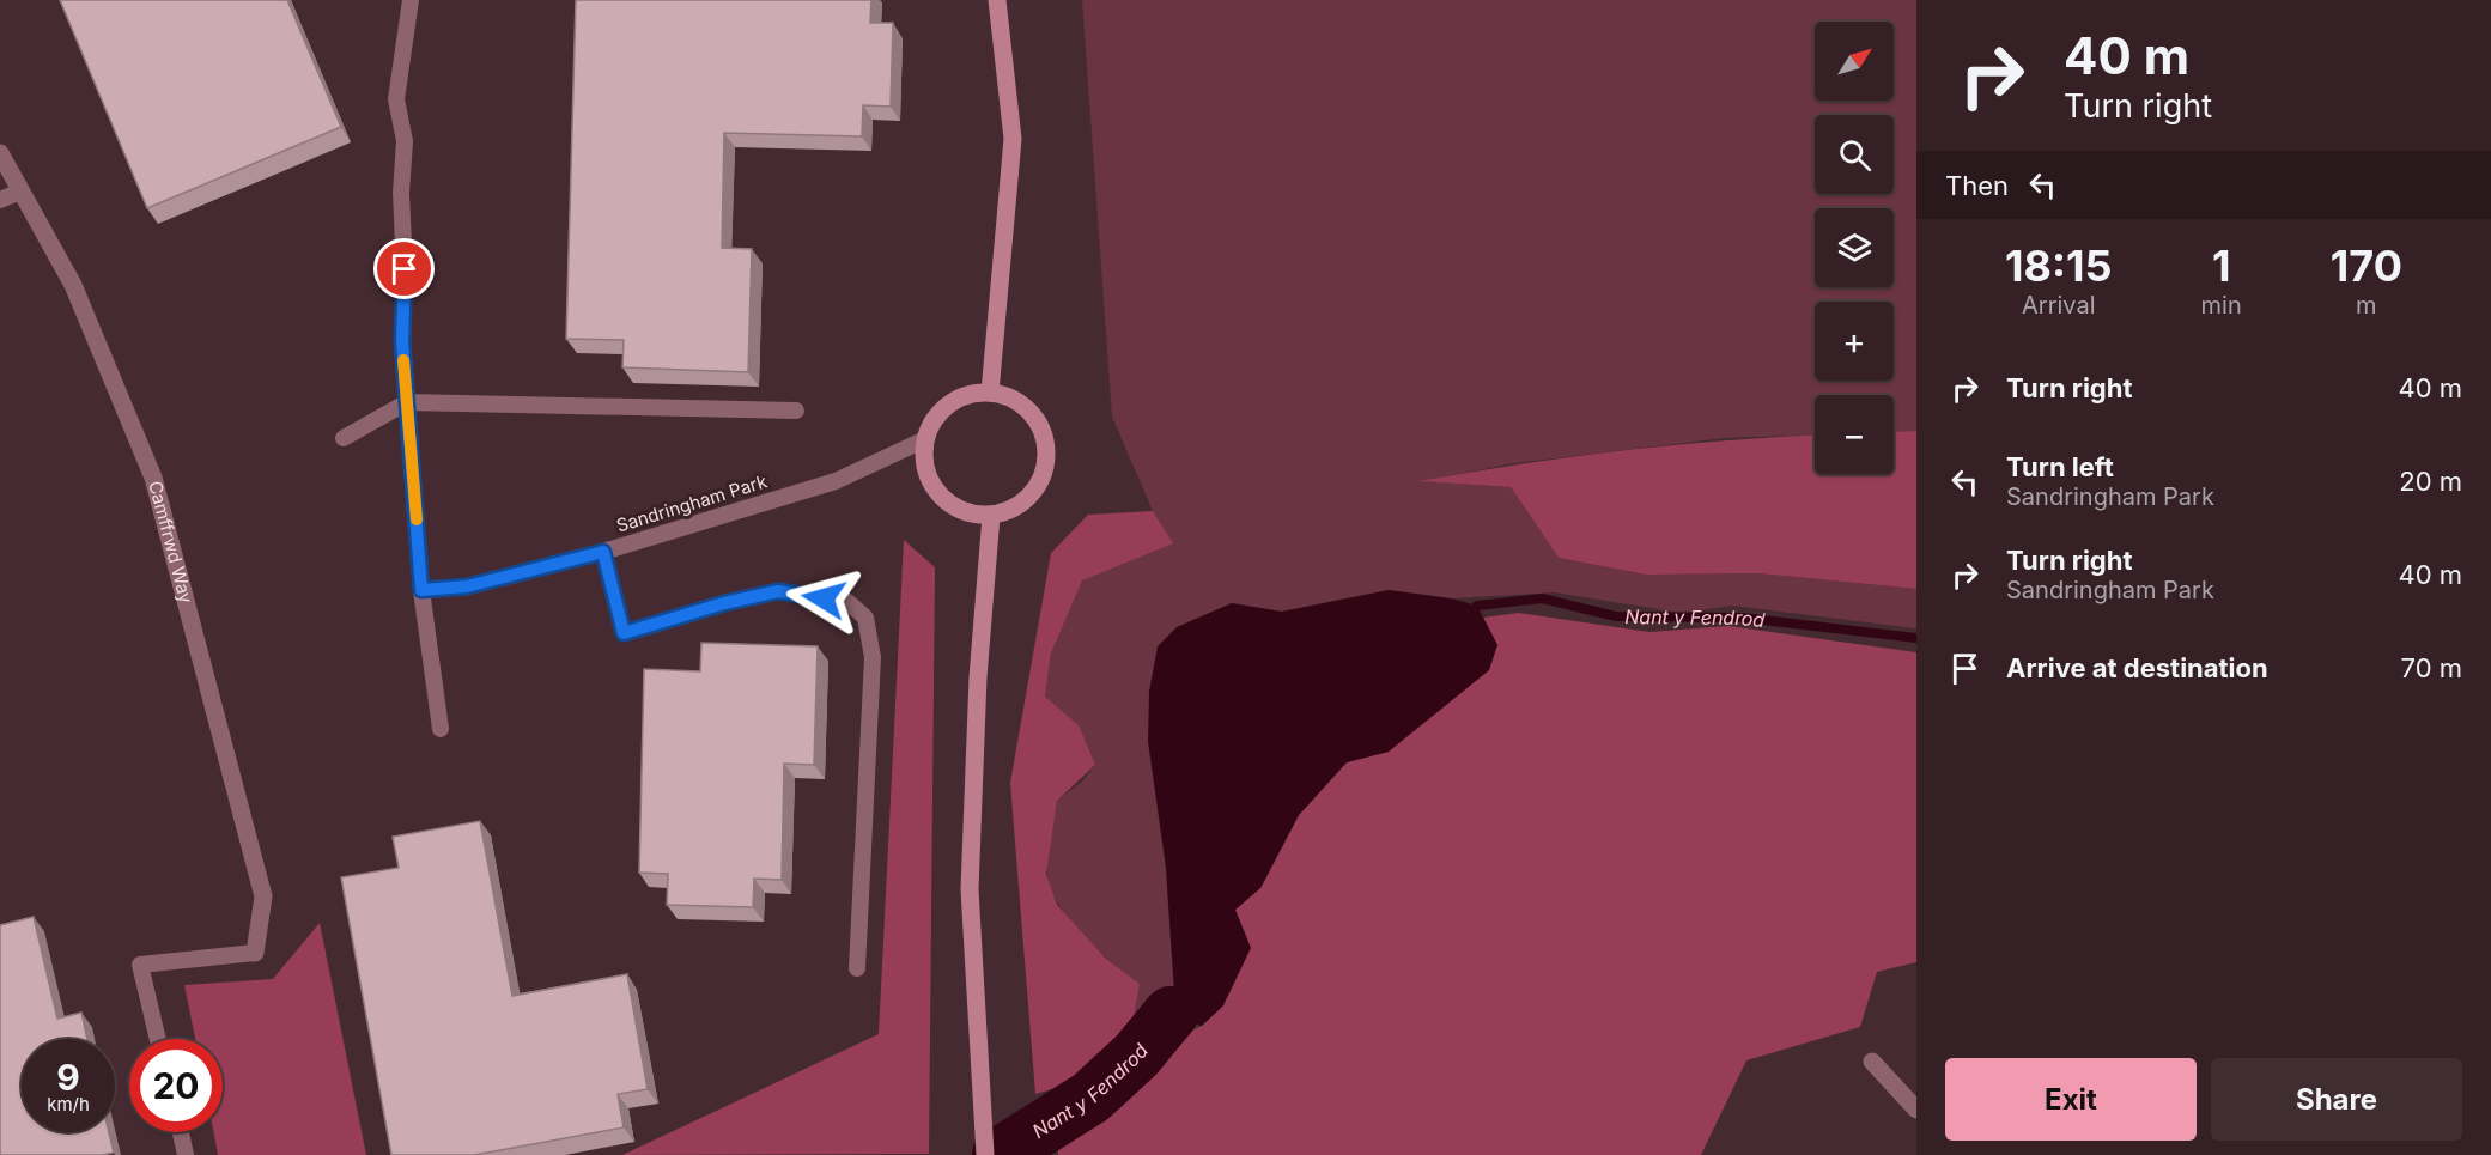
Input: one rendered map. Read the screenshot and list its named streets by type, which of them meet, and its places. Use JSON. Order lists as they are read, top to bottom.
{
  "streets": {
    "street": ["Camffrwd Way"],
    "lane": ["Sandringham Park"]
  },
  "water": ["Nant y Fendrod"],
  "north": "top right",
  "page": {
    "turn": ["40 m", "Turn right"],
    "map_buttons": ["+", "−"],
    "then": "Then",
    "eta": [
      "18:15",
      "Arrival",
      "1",
      "min",
      "170",
      "m"
    ],
    "list": [
      {
        "name": "Turn right",
        "value": "40 m"
      },
      {
        "name": "Turn left",
        "note": "Sandringham Park",
        "value": "20 m"
      },
      {
        "name": "Turn right",
        "note": "Sandringham Park",
        "value": "40 m"
      },
      {
        "name": "Arrive at destination",
        "value": "70 m"
      }
    ],
    "speed": "9 km/h",
    "limit": "20",
    "buttons": ["Exit", "Share"]
  }
}
